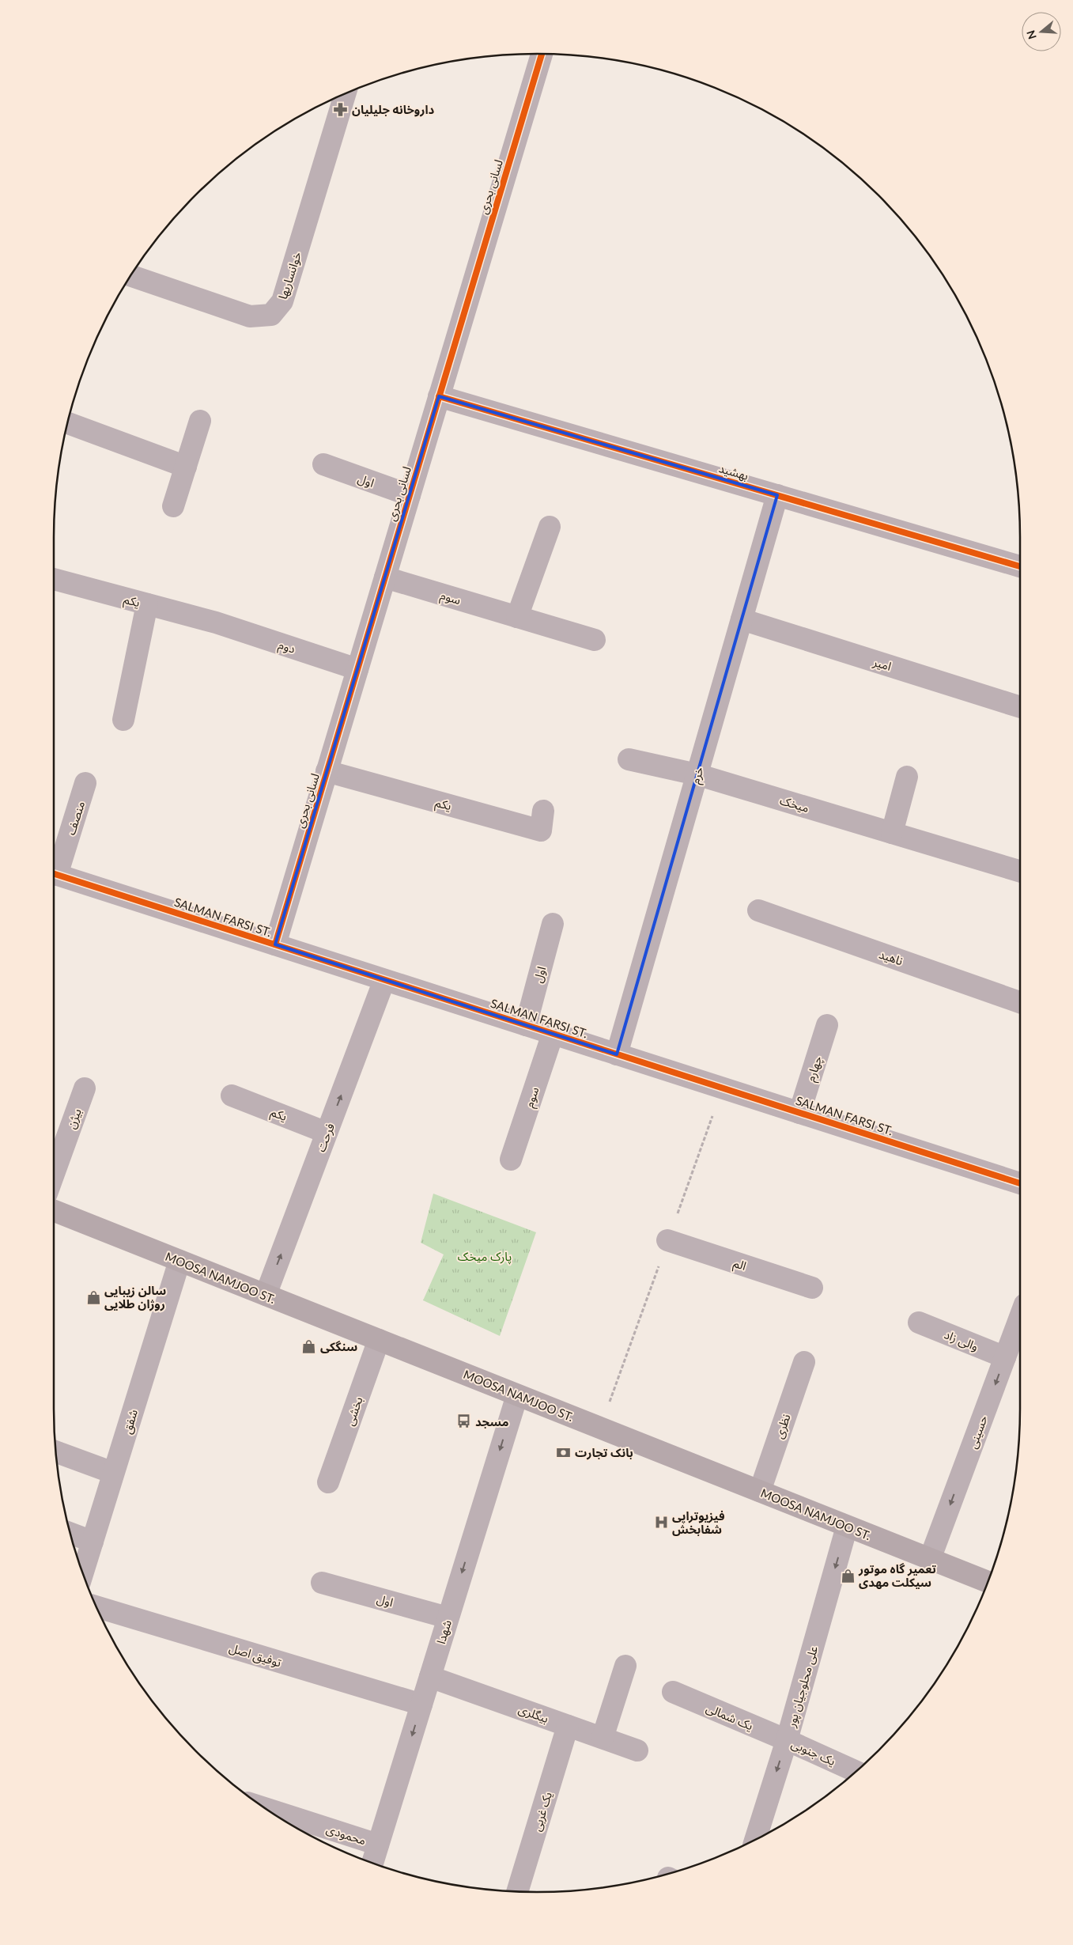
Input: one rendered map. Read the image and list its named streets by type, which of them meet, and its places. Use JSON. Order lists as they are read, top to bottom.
{
  "streets": {
    "main road": ["MOOSA NAMJOO ST."],
    "street": [
      "لسانی بحری",
      "خوانساریها",
      "بهشید",
      "اول",
      "سوم",
      "یکم",
      "دوم",
      "امیر",
      "خرم",
      "میخک",
      "منصف",
      "SALMAN FARSI ST.",
      "ناهید",
      "چهارم",
      "بیژن",
      "فرحت",
      "الم",
      "والی زاد",
      "بخشی",
      "شفق",
      "نظری",
      "حسینی",
      "شهدا",
      "توفیق اصل",
      "علی محلوجیان پور",
      "بیگلری",
      "یک شمالی",
      "یک جنوبی",
      "یک غربی",
      "محمودی"
    ]
  },
  "crossings": [
    ["لسانی بحری", "بهشید"],
    ["لسانی بحری", "اول"],
    ["لسانی بحری", "سوم"],
    ["لسانی بحری", "یکم"],
    ["لسانی بحری", "دوم"],
    ["لسانی بحری", "SALMAN FARSI ST."],
    ["بهشید", "خرم"],
    ["اول", "SALMAN FARSI ST."],
    ["اول", "شهدا"],
    ["سوم", "SALMAN FARSI ST."],
    ["یکم", "دوم"],
    ["یکم", "فرحت"],
    ["امیر", "خرم"],
    ["خرم", "میخک"],
    ["خرم", "SALMAN FARSI ST."],
    ["SALMAN FARSI ST.", "چهارم"],
    ["SALMAN FARSI ST.", "فرحت"],
    ["فرحت", "MOOSA NAMJOO ST."],
    ["MOOSA NAMJOO ST.", "بخشی"],
    ["MOOSA NAMJOO ST.", "شفق"],
    ["MOOSA NAMJOO ST.", "نظری"],
    ["MOOSA NAMJOO ST.", "حسینی"],
    ["MOOSA NAMJOO ST.", "شهدا"],
    ["MOOSA NAMJOO ST.", "علی محلوجیان پور"],
    ["والی زاد", "حسینی"],
    ["شهدا", "توفیق اصل"],
    ["شهدا", "بیگلری"],
    ["شهدا", "محمودی"],
    ["علی محلوجیان پور", "یک شمالی"],
    ["علی محلوجیان پور", "یک جنوبی"],
    ["بیگلری", "یک غربی"],
    ["یک شمالی", "یک جنوبی"]
  ],
  "one_way": [
    "فرحت",
    "حسینی",
    "شهدا",
    "علی محلوجیان پور"
  ],
  "parks": ["پارک میخک"],
  "places": {
    "pharmacy": ["داروخانه جلیلیان"],
    "shop": ["سالن زیبایی روژان طلایی", "سنگکی", "تعمیر گاه موتور سیکلت مهدی"],
    "bus stop": ["مسجد"],
    "bank": ["بانک تجارت"],
    "hospital": ["فیزیوتراپی شفابخش"]
  },
  "north": "left"
}
